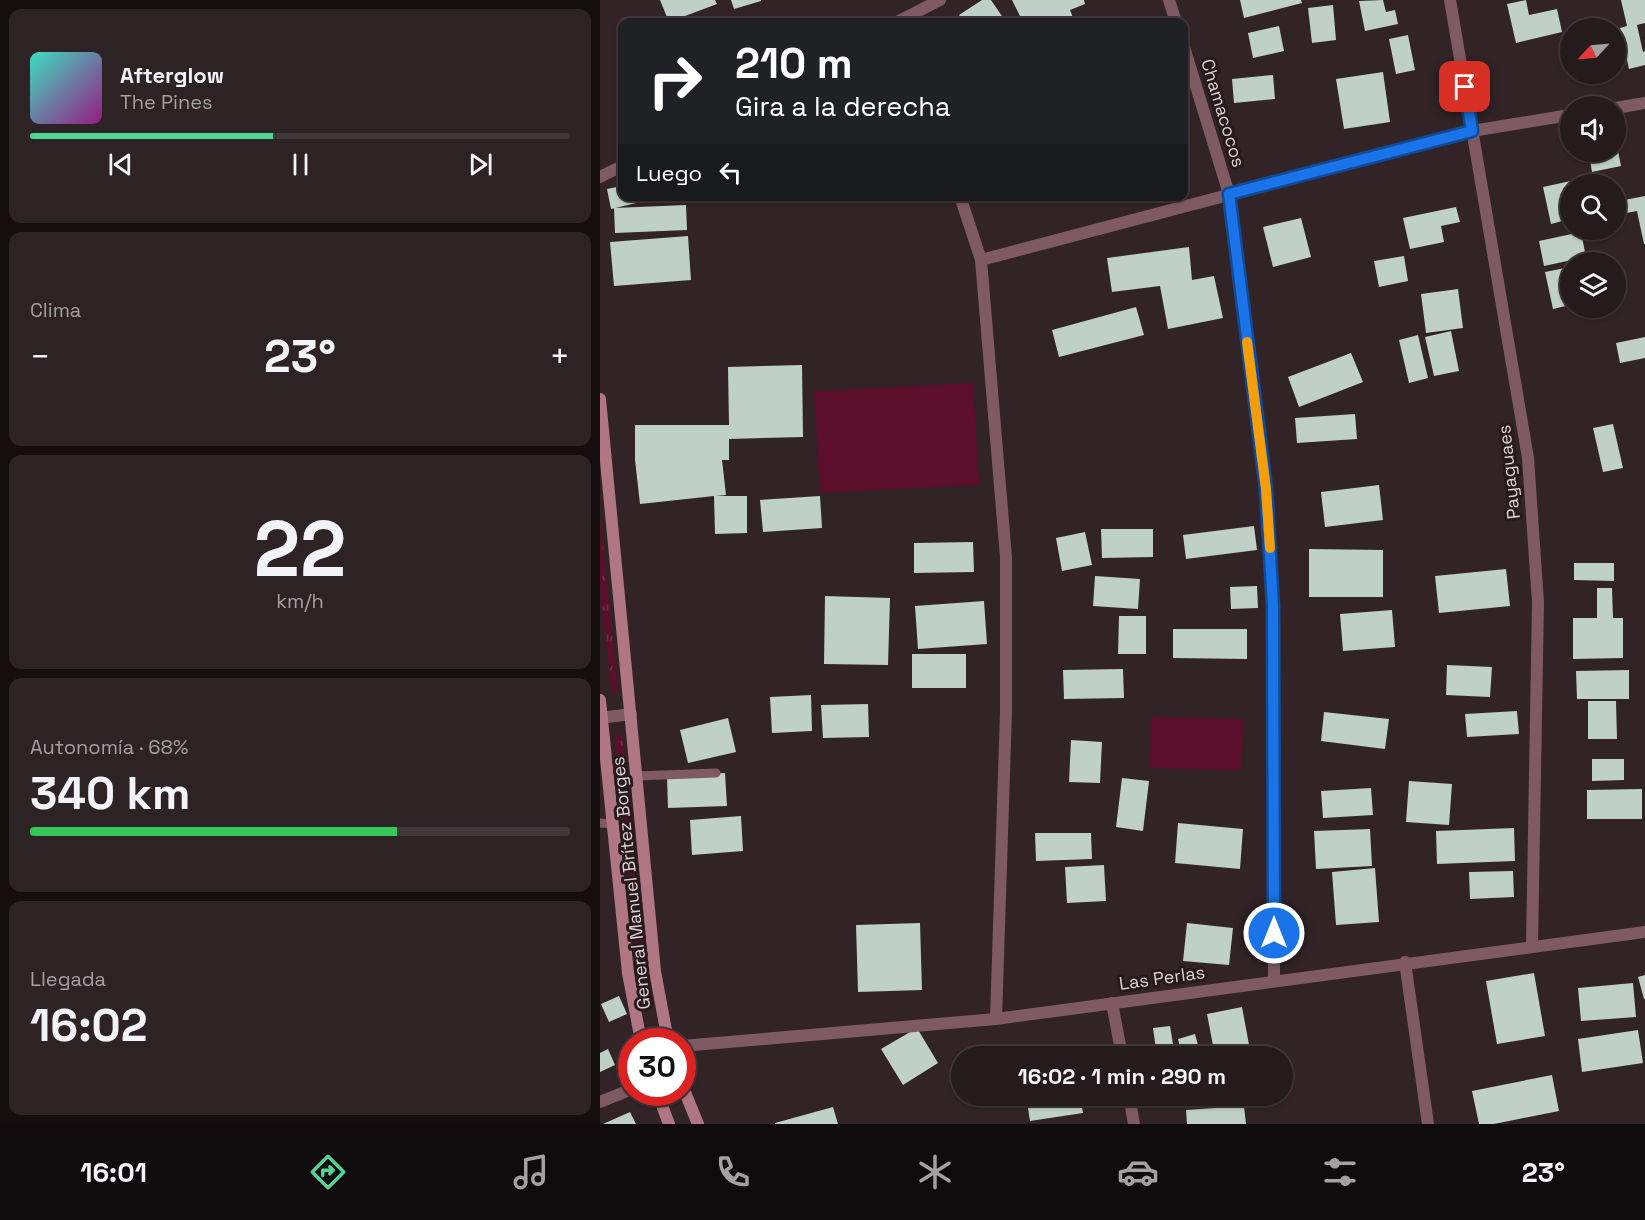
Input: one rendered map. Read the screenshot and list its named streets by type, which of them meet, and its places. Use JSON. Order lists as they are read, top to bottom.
{
  "streets": {
    "main road": ["General Manuel Brítez Borges"],
    "street": ["Chamacocos", "Payaguaes", "Las Perlas"]
  },
  "crossings": [
    ["Chamacocos", "Las Perlas"],
    ["Payaguaes", "Las Perlas"]
  ],
  "north": "bottom left",
  "page": {
    "turn": ["210 m", "Gira a la derecha"],
    "song": ["Afterglow", "The Pines"],
    "then": "Luego",
    "tile": [
      "Clima",
      ["22", "km/h"],
      ["Autonomía · 68%", "340 km"],
      ["Llegada", "16:02"]
    ],
    "heat": ["−", "23°", "+"],
    "limit": "30",
    "trip": "16:02 · 1 min · 290 m",
    "tabs": ["16:01", "23°"]
  }
}
